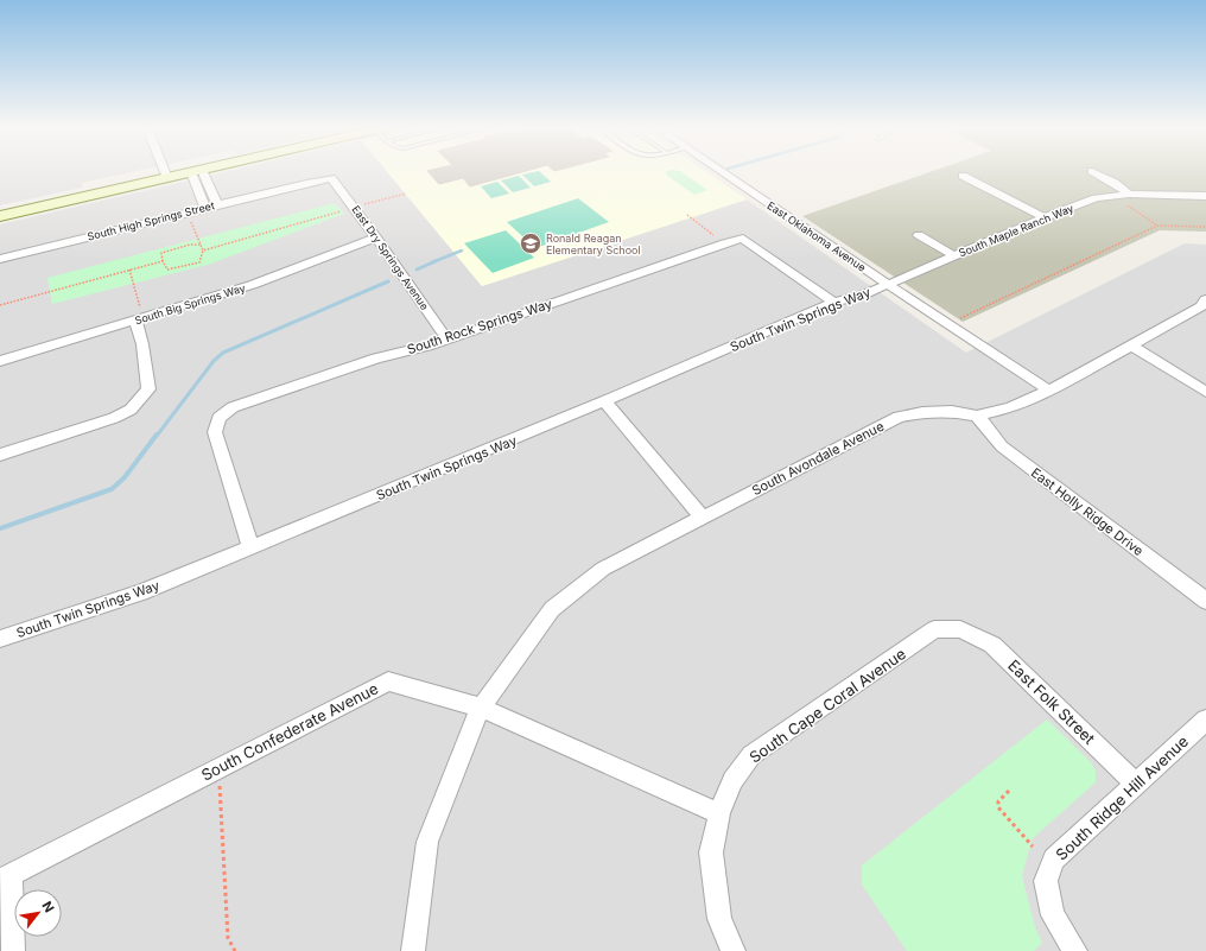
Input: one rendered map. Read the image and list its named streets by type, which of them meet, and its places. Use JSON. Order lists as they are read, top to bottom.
{
  "streets": {
    "street": [
      "South High Springs Street",
      "South Maple Ranch Way",
      "East Oklahoma Avenue",
      "East Dry Springs Avenue",
      "South Big Springs Way",
      "South Twin Springs Way",
      "South Rock Springs Way",
      "South Avondale Avenue",
      "East Holly Ridge Drive",
      "East Folk Street",
      "South Cape Coral Avenue",
      "South Confederate Avenue",
      "South Ridge Hill Avenue"
    ]
  },
  "crossings": [
    ["South High Springs Street", "East Dry Springs Avenue"],
    ["South Maple Ranch Way", "East Oklahoma Avenue"],
    ["South Maple Ranch Way", "South Twin Springs Way"],
    ["East Oklahoma Avenue", "South Twin Springs Way"],
    ["East Oklahoma Avenue", "South Avondale Avenue"],
    ["East Dry Springs Avenue", "South Big Springs Way"],
    ["East Dry Springs Avenue", "South Rock Springs Way"],
    ["South Twin Springs Way", "South Rock Springs Way"],
    ["South Avondale Avenue", "East Holly Ridge Drive"],
    ["South Avondale Avenue", "South Confederate Avenue"],
    ["East Folk Street", "South Cape Coral Avenue"],
    ["East Folk Street", "South Ridge Hill Avenue"],
    ["South Cape Coral Avenue", "South Confederate Avenue"]
  ],
  "places": {
    "school or university": ["Ronald Reagan Elementary School"]
  },
  "north": "top right"
}
